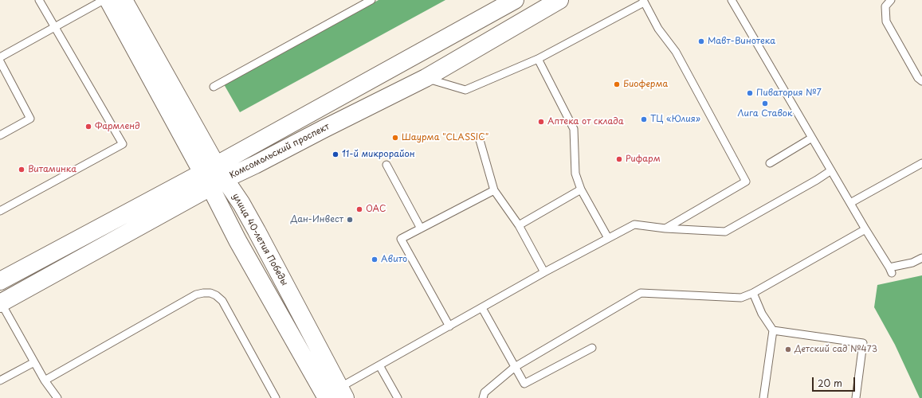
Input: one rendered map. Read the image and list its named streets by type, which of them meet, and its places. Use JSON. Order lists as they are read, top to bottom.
{
  "streets": {
    "main road": ["Комсомольский проспект", "улица 40-летия Победы"]
  },
  "crossings": [
    ["Комсомольский проспект", "улица 40-летия Победы"]
  ],
  "places": [
    "Мавт-Винотека",
    "Биоферма",
    "Пиватория №7",
    "Лига Ставок",
    "ТЦ «Юлия»",
    "Аптека от склада",
    "Фармленд",
    "Шаурма \"CLASSIC\"",
    "11-й микрорайон",
    "Рифарм",
    "Витаминка",
    "ОАС",
    "Дан-Инвест",
    "Авито",
    "Детский сад №473"
  ],
  "scale_bar": "20 m"
}
